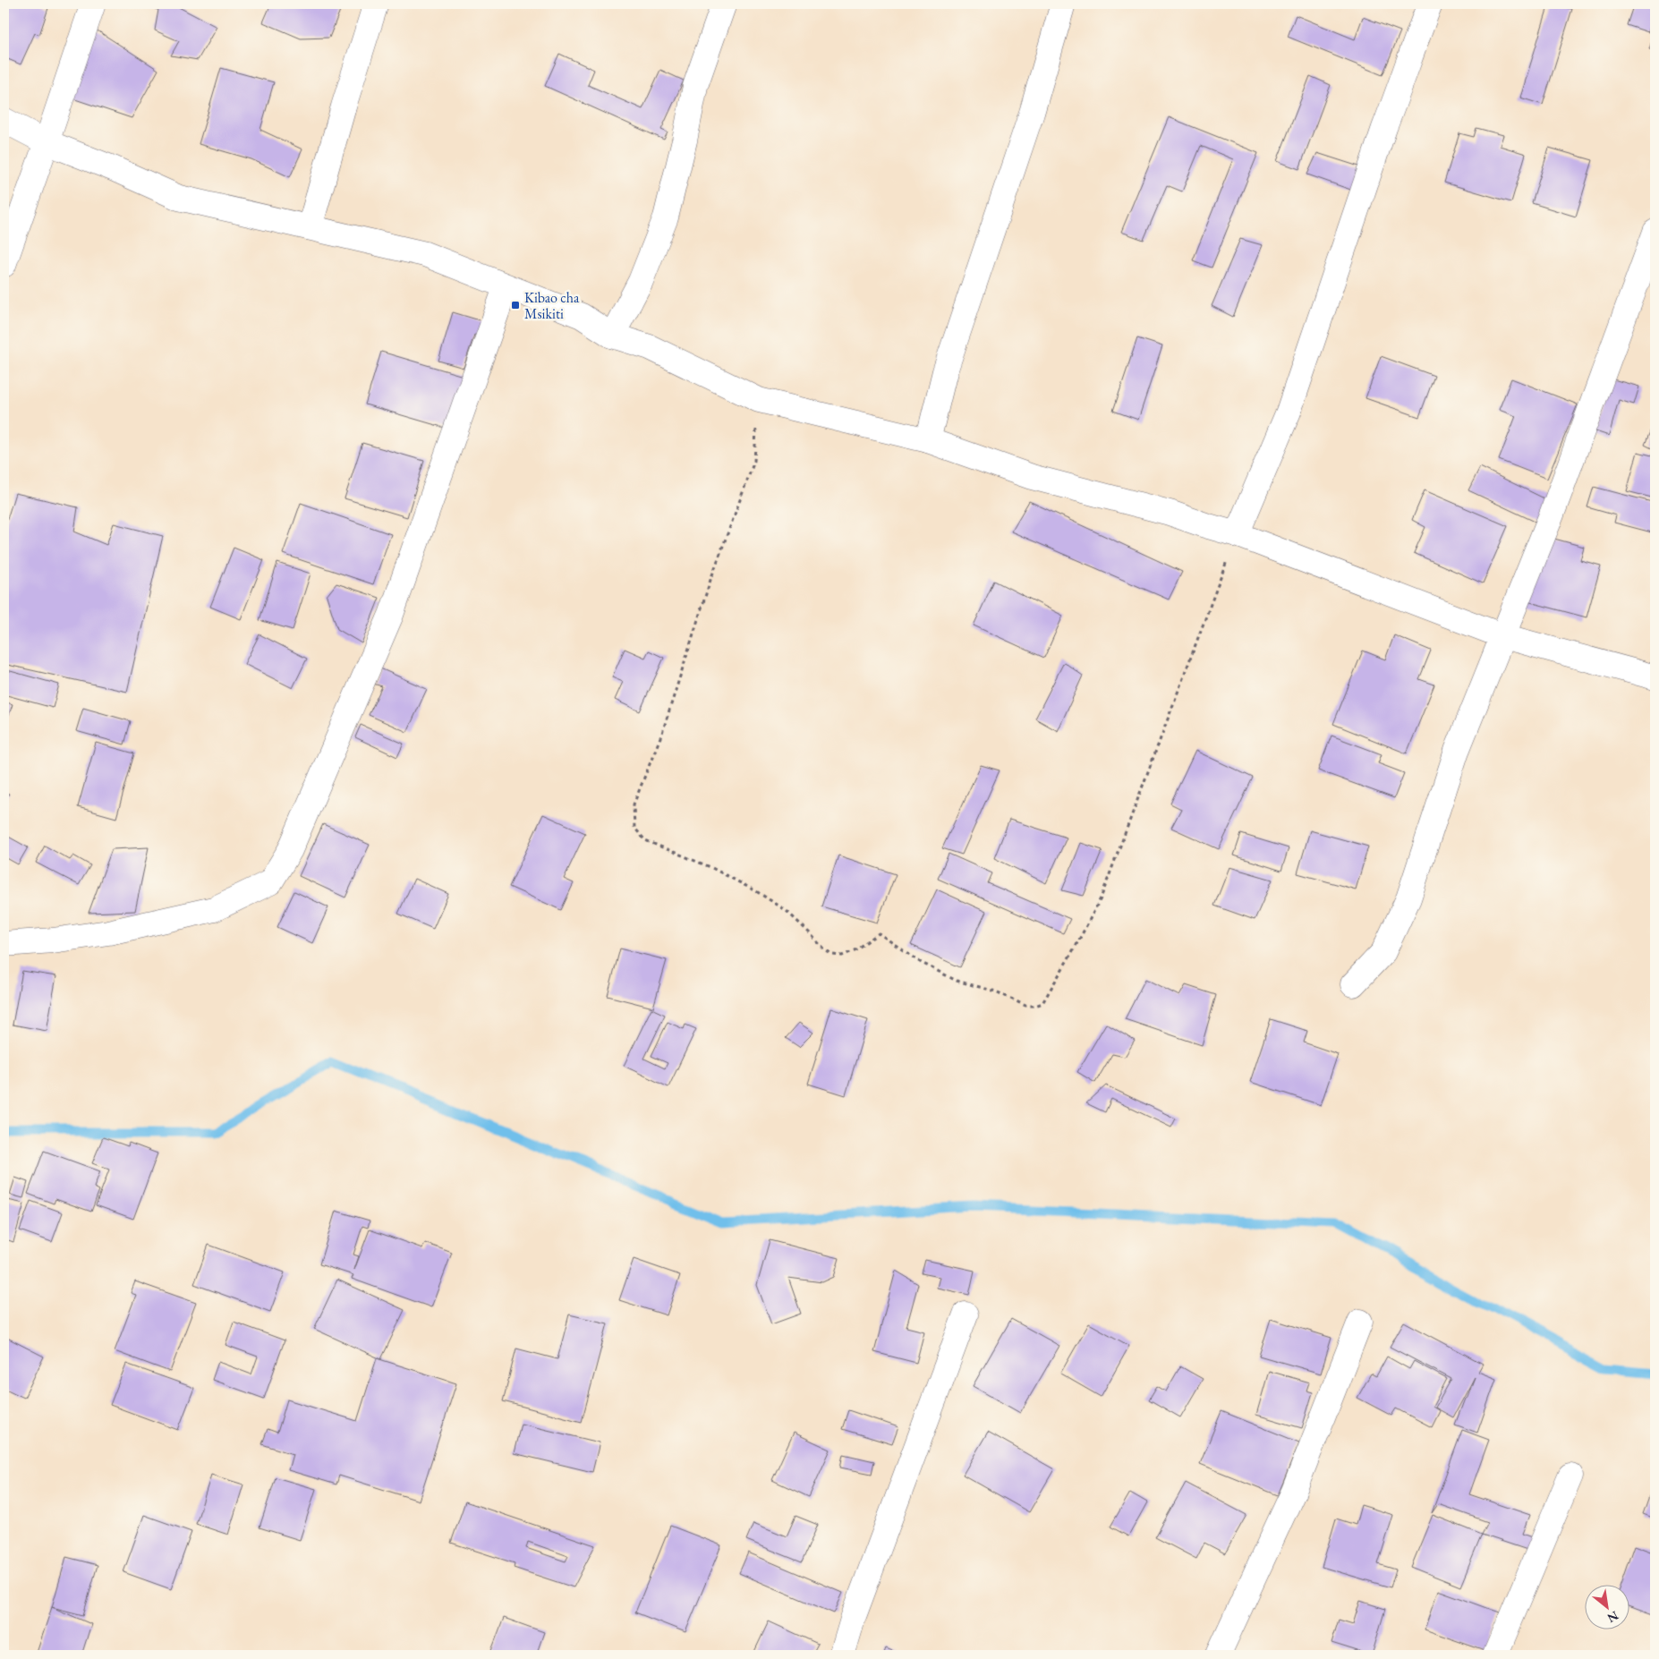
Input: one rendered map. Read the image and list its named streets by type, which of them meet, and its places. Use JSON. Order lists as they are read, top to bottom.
{
  "places": {
    "transit": ["Kibao cha Msikiti"]
  },
  "north": "bottom right"
}
